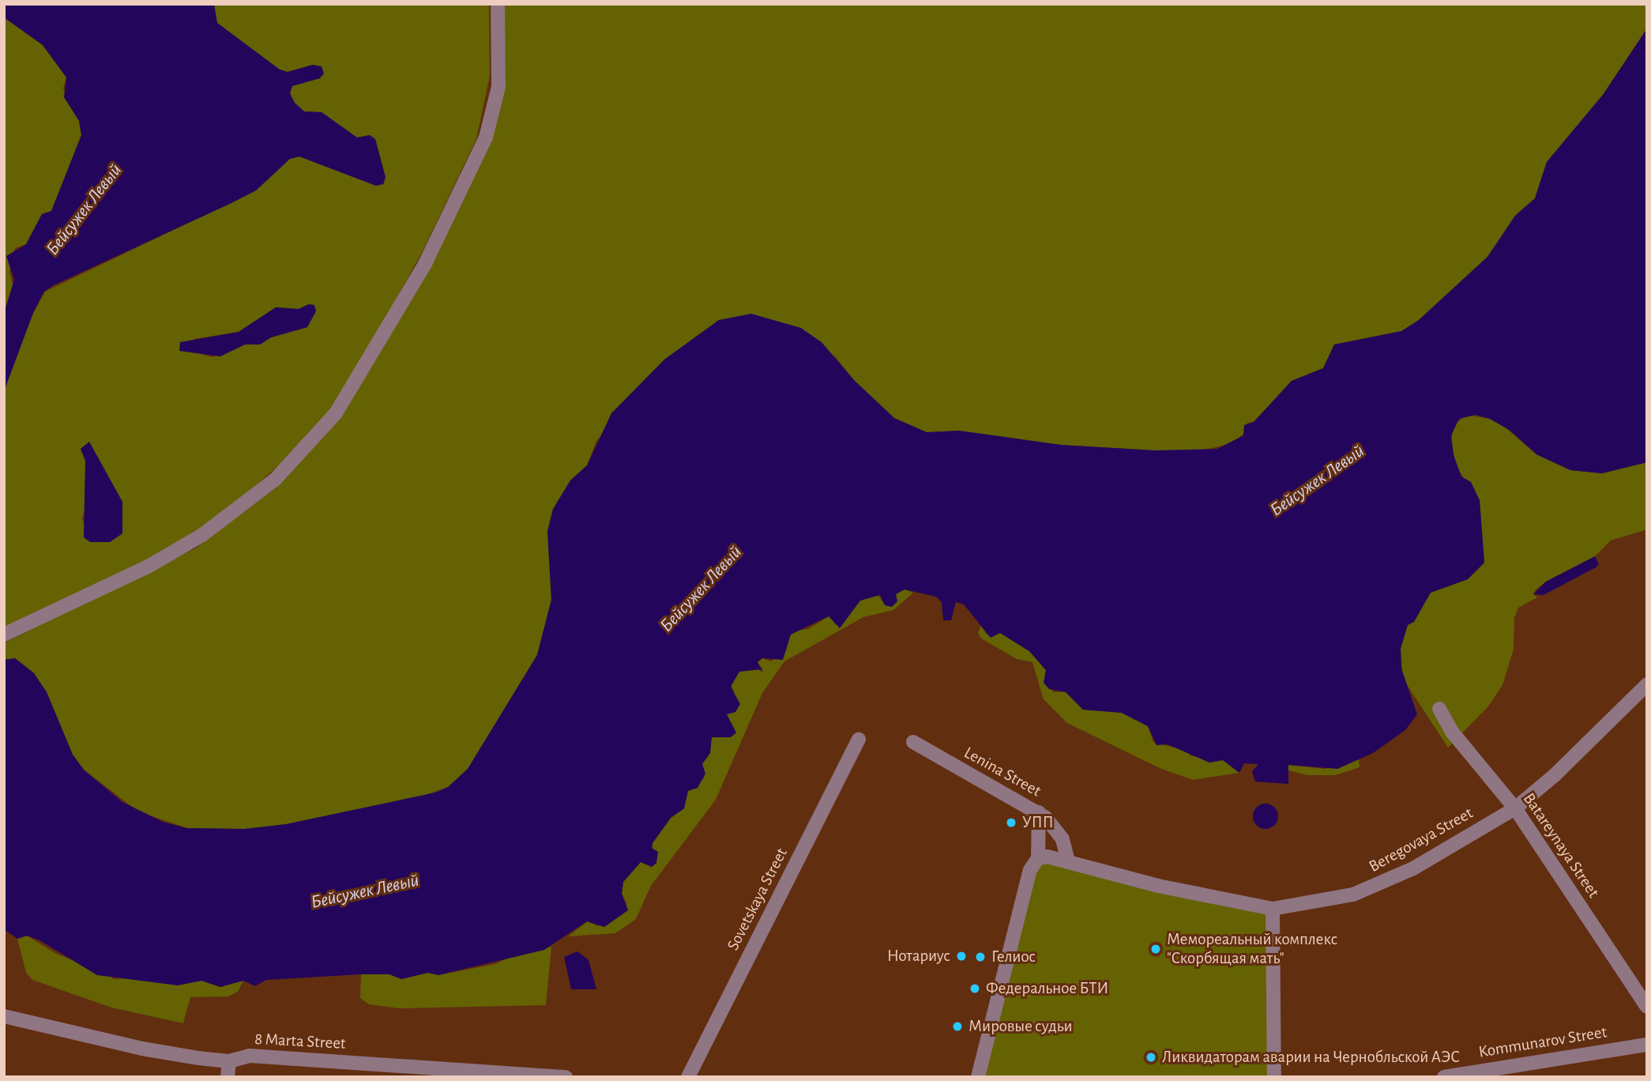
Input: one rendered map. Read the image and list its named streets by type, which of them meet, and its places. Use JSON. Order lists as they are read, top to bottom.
{
  "streets": {
    "street": [
      "Lenina Street",
      "Beregovaya Street",
      "Batareynaya Street",
      "Sovetskaya Street",
      "8 Marta Street",
      "Kommunarov Street"
    ]
  },
  "crossings": [
    ["Lenina Street", "Beregovaya Street"],
    ["Beregovaya Street", "Batareynaya Street"]
  ],
  "water": ["Бейсужек Левый"],
  "places": [
    "УПП",
    "Мемореальный комплекс \"Cкорбящая мать\"",
    "Нотариус",
    "Гелиос",
    "Федеральное БТИ",
    "Мировые судьи",
    "Ликвидаторам аварии на Чернобльской АЭС"
  ]
}
